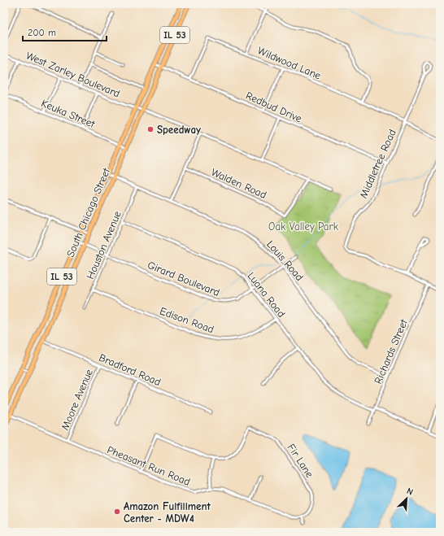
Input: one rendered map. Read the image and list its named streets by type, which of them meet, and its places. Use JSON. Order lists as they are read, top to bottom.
{
  "streets": {
    "main road": ["IL 53", "South Chicago Street"],
    "street": [
      "Wildwood Lane",
      "West Zarley Boulevard",
      "Redbud Drive",
      "Keuka Street",
      "Middletree Road",
      "Walden Road",
      "Houston Avenue",
      "Louis Road",
      "Girard Boulevard",
      "Luana Road",
      "Edison Road",
      "Richards Street",
      "Bradford Road",
      "Moore Avenue",
      "Fir Lane",
      "Pheasant Run Road"
    ]
  },
  "crossings": [
    ["Wildwood Lane", "Redbud Drive"],
    ["Wildwood Lane", "Middletree Road"],
    ["West Zarley Boulevard", "Walden Road"],
    ["West Zarley Boulevard", "South Chicago Street"],
    ["Redbud Drive", "Middletree Road"],
    ["Redbud Drive", "South Chicago Street"],
    ["Keuka Street", "South Chicago Street"],
    ["Middletree Road", "Richards Street"],
    ["South Chicago Street", "Louis Road"],
    ["South Chicago Street", "Girard Boulevard"],
    ["South Chicago Street", "Bradford Road"],
    ["South Chicago Street", "Pheasant Run Road"],
    ["Houston Avenue", "Louis Road"],
    ["Houston Avenue", "Girard Boulevard"],
    ["Houston Avenue", "Luana Road"],
    ["Houston Avenue", "Edison Road"],
    ["Louis Road", "Girard Boulevard"],
    ["Louis Road", "Richards Street"],
    ["Girard Boulevard", "Luana Road"],
    ["Luana Road", "Edison Road"],
    ["Luana Road", "Richards Street"],
    ["Bradford Road", "Moore Avenue"],
    ["Moore Avenue", "Pheasant Run Road"],
    ["Fir Lane", "Pheasant Run Road"]
  ],
  "parks": ["Oak Valley Park"],
  "places": ["Speedway", "Amazon Fulfillment Center - MDW4"],
  "scale_bar": "200 m",
  "north": "top right"
}
